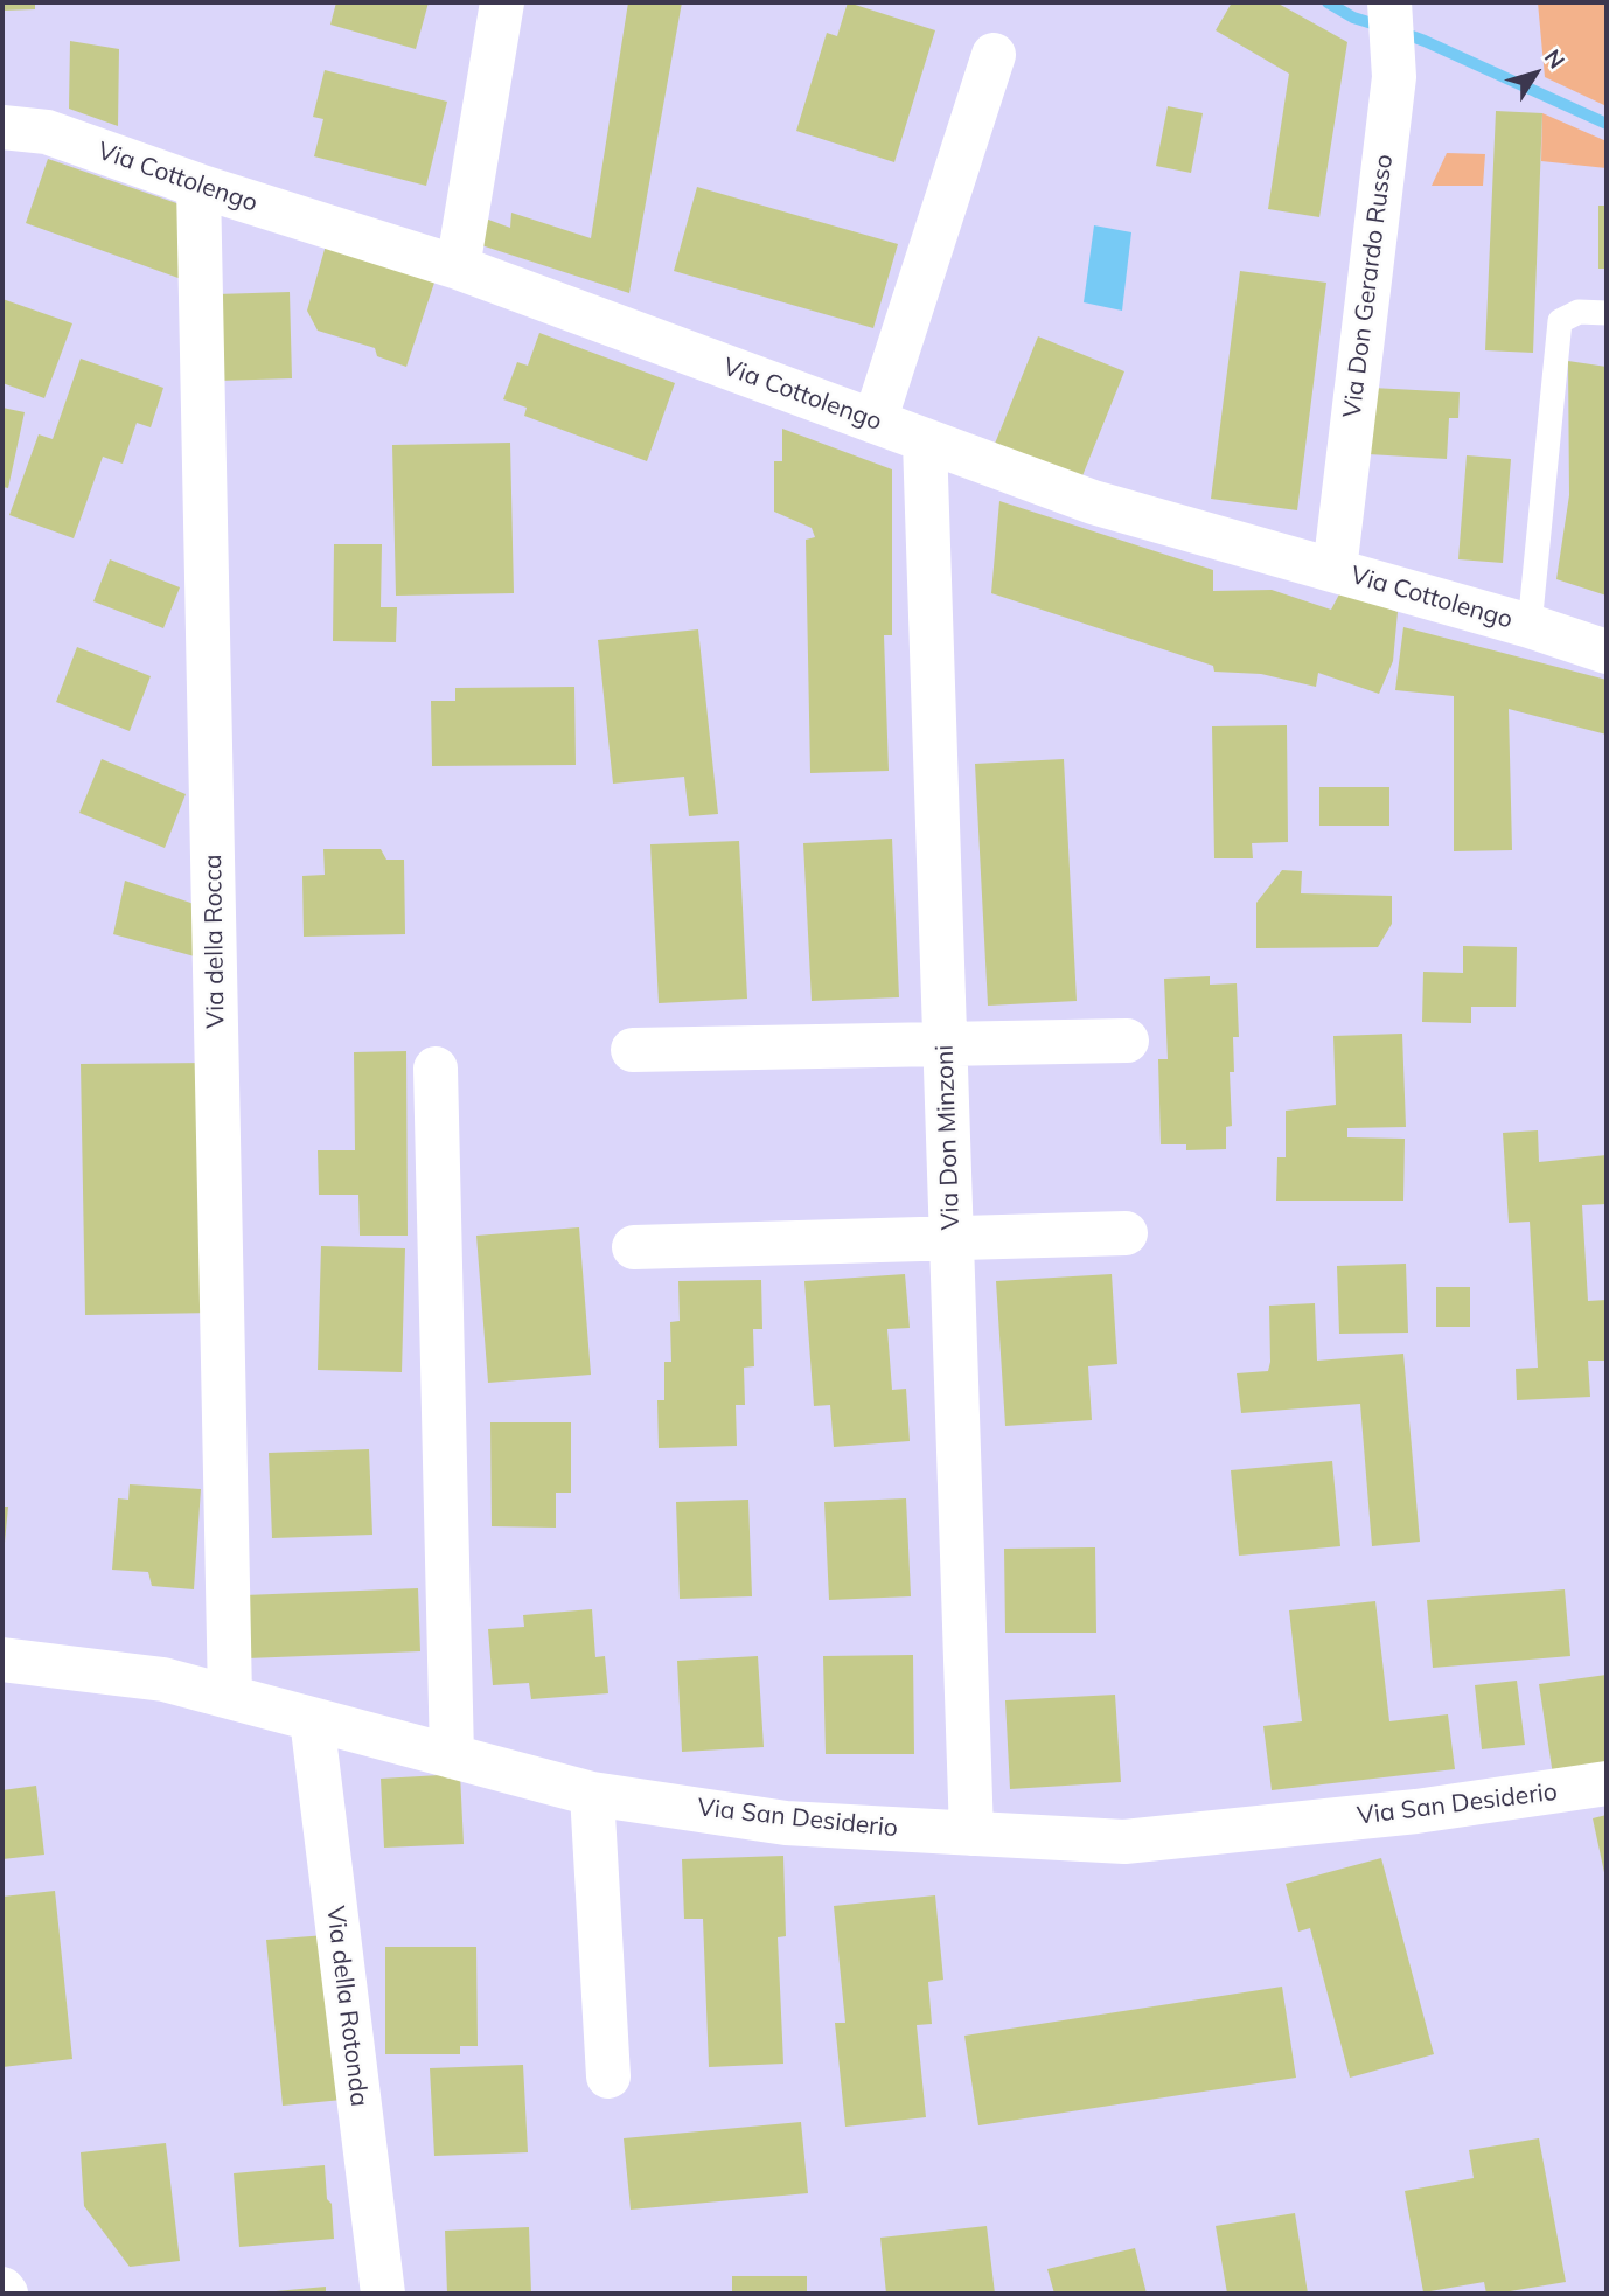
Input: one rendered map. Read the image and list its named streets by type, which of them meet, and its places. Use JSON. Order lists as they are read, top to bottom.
{
  "streets": {
    "street": [
      "Via Cottolengo",
      "Via Don Gerardo Russo",
      "Via della Rocca",
      "Via Don Minzoni",
      "Via San Desiderio",
      "Via della Rotonda"
    ]
  },
  "crossings": [
    ["Via Cottolengo", "Via Don Gerardo Russo"],
    ["Via Cottolengo", "Via della Rocca"],
    ["Via Cottolengo", "Via Don Minzoni"],
    ["Via della Rocca", "Via San Desiderio"],
    ["Via Don Minzoni", "Via San Desiderio"],
    ["Via San Desiderio", "Via della Rotonda"]
  ],
  "north": "top right"
}
